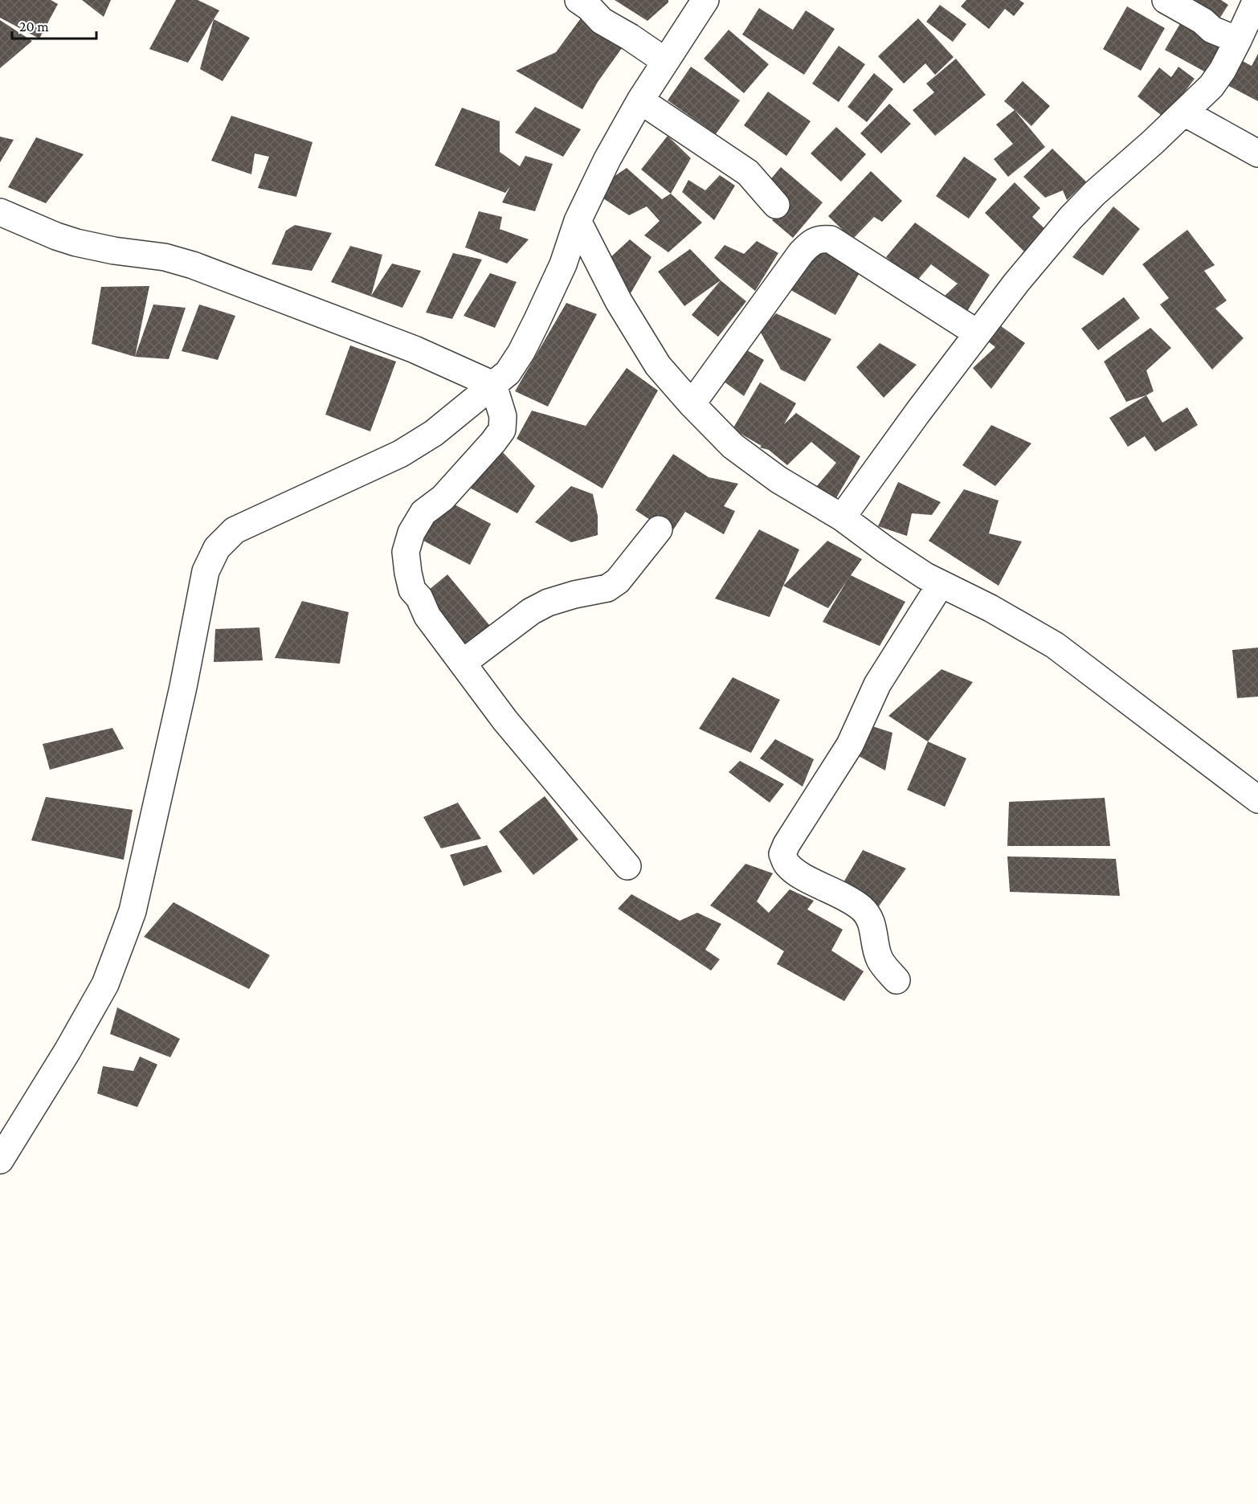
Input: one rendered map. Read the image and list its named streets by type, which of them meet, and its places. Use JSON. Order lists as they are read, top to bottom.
{
  "scale_bar": "20 m"
}
